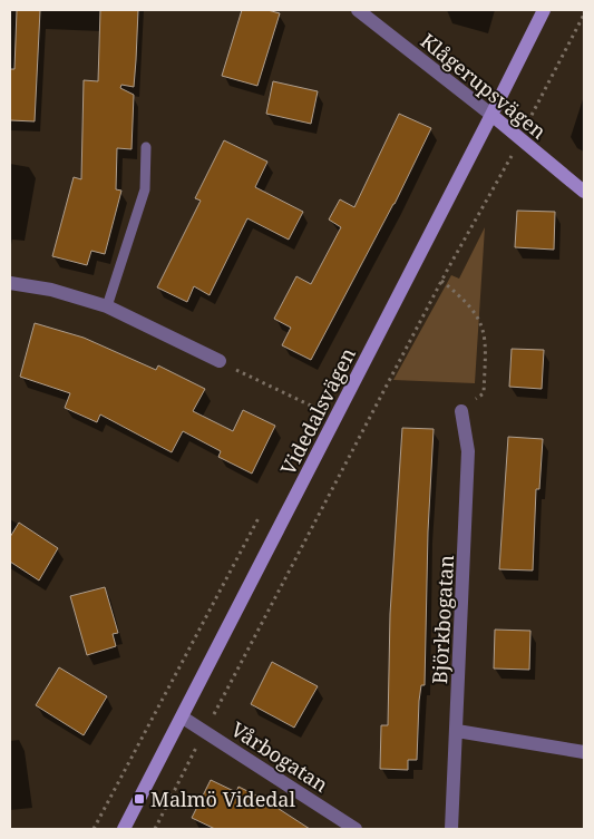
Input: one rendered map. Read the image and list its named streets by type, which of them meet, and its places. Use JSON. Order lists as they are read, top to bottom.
{
  "streets": {
    "street": [
      "Klågerupsvägen",
      "Videdalsvägen",
      "Björkbogatan",
      "Vårbogatan"
    ]
  },
  "crossings": [
    ["Klågerupsvägen", "Videdalsvägen"],
    ["Videdalsvägen", "Vårbogatan"]
  ],
  "places": {
    "transit": ["Malmö Videdal"]
  }
}
